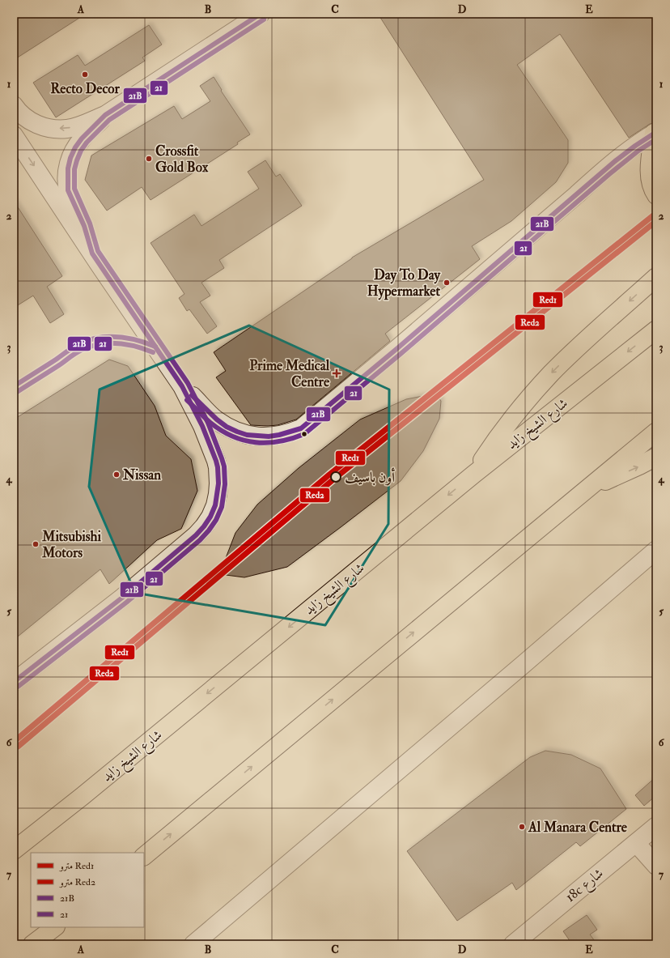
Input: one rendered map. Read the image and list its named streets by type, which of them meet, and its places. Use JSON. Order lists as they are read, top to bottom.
{
  "streets": {
    "highway": ["شارع الشيخ زايد"],
    "street": ["18c شارع"]
  },
  "places": {
    "other": [
      "Recto Decor",
      "Crossfit Gold Box",
      "Day To Day Hypermarket",
      "Nissan",
      "أون باسيف",
      "Mitsubishi Motors",
      "Al Manara Centre"
    ],
    "health": ["Prime Medical Centre"]
  },
  "lines": [
    "transit line 21B",
    "transit line 21",
    "metro line Red1",
    "metro line Red2"
  ],
  "legend": [
    "مترو Red1",
    "مترو Red2",
    "21B",
    "21"
  ],
  "grid": {
    "columns": [
      "A",
      "B",
      "C",
      "D",
      "E"
    ],
    "rows": [
      "1",
      "2",
      "3",
      "4",
      "5",
      "6",
      "7"
    ]
  }
}
